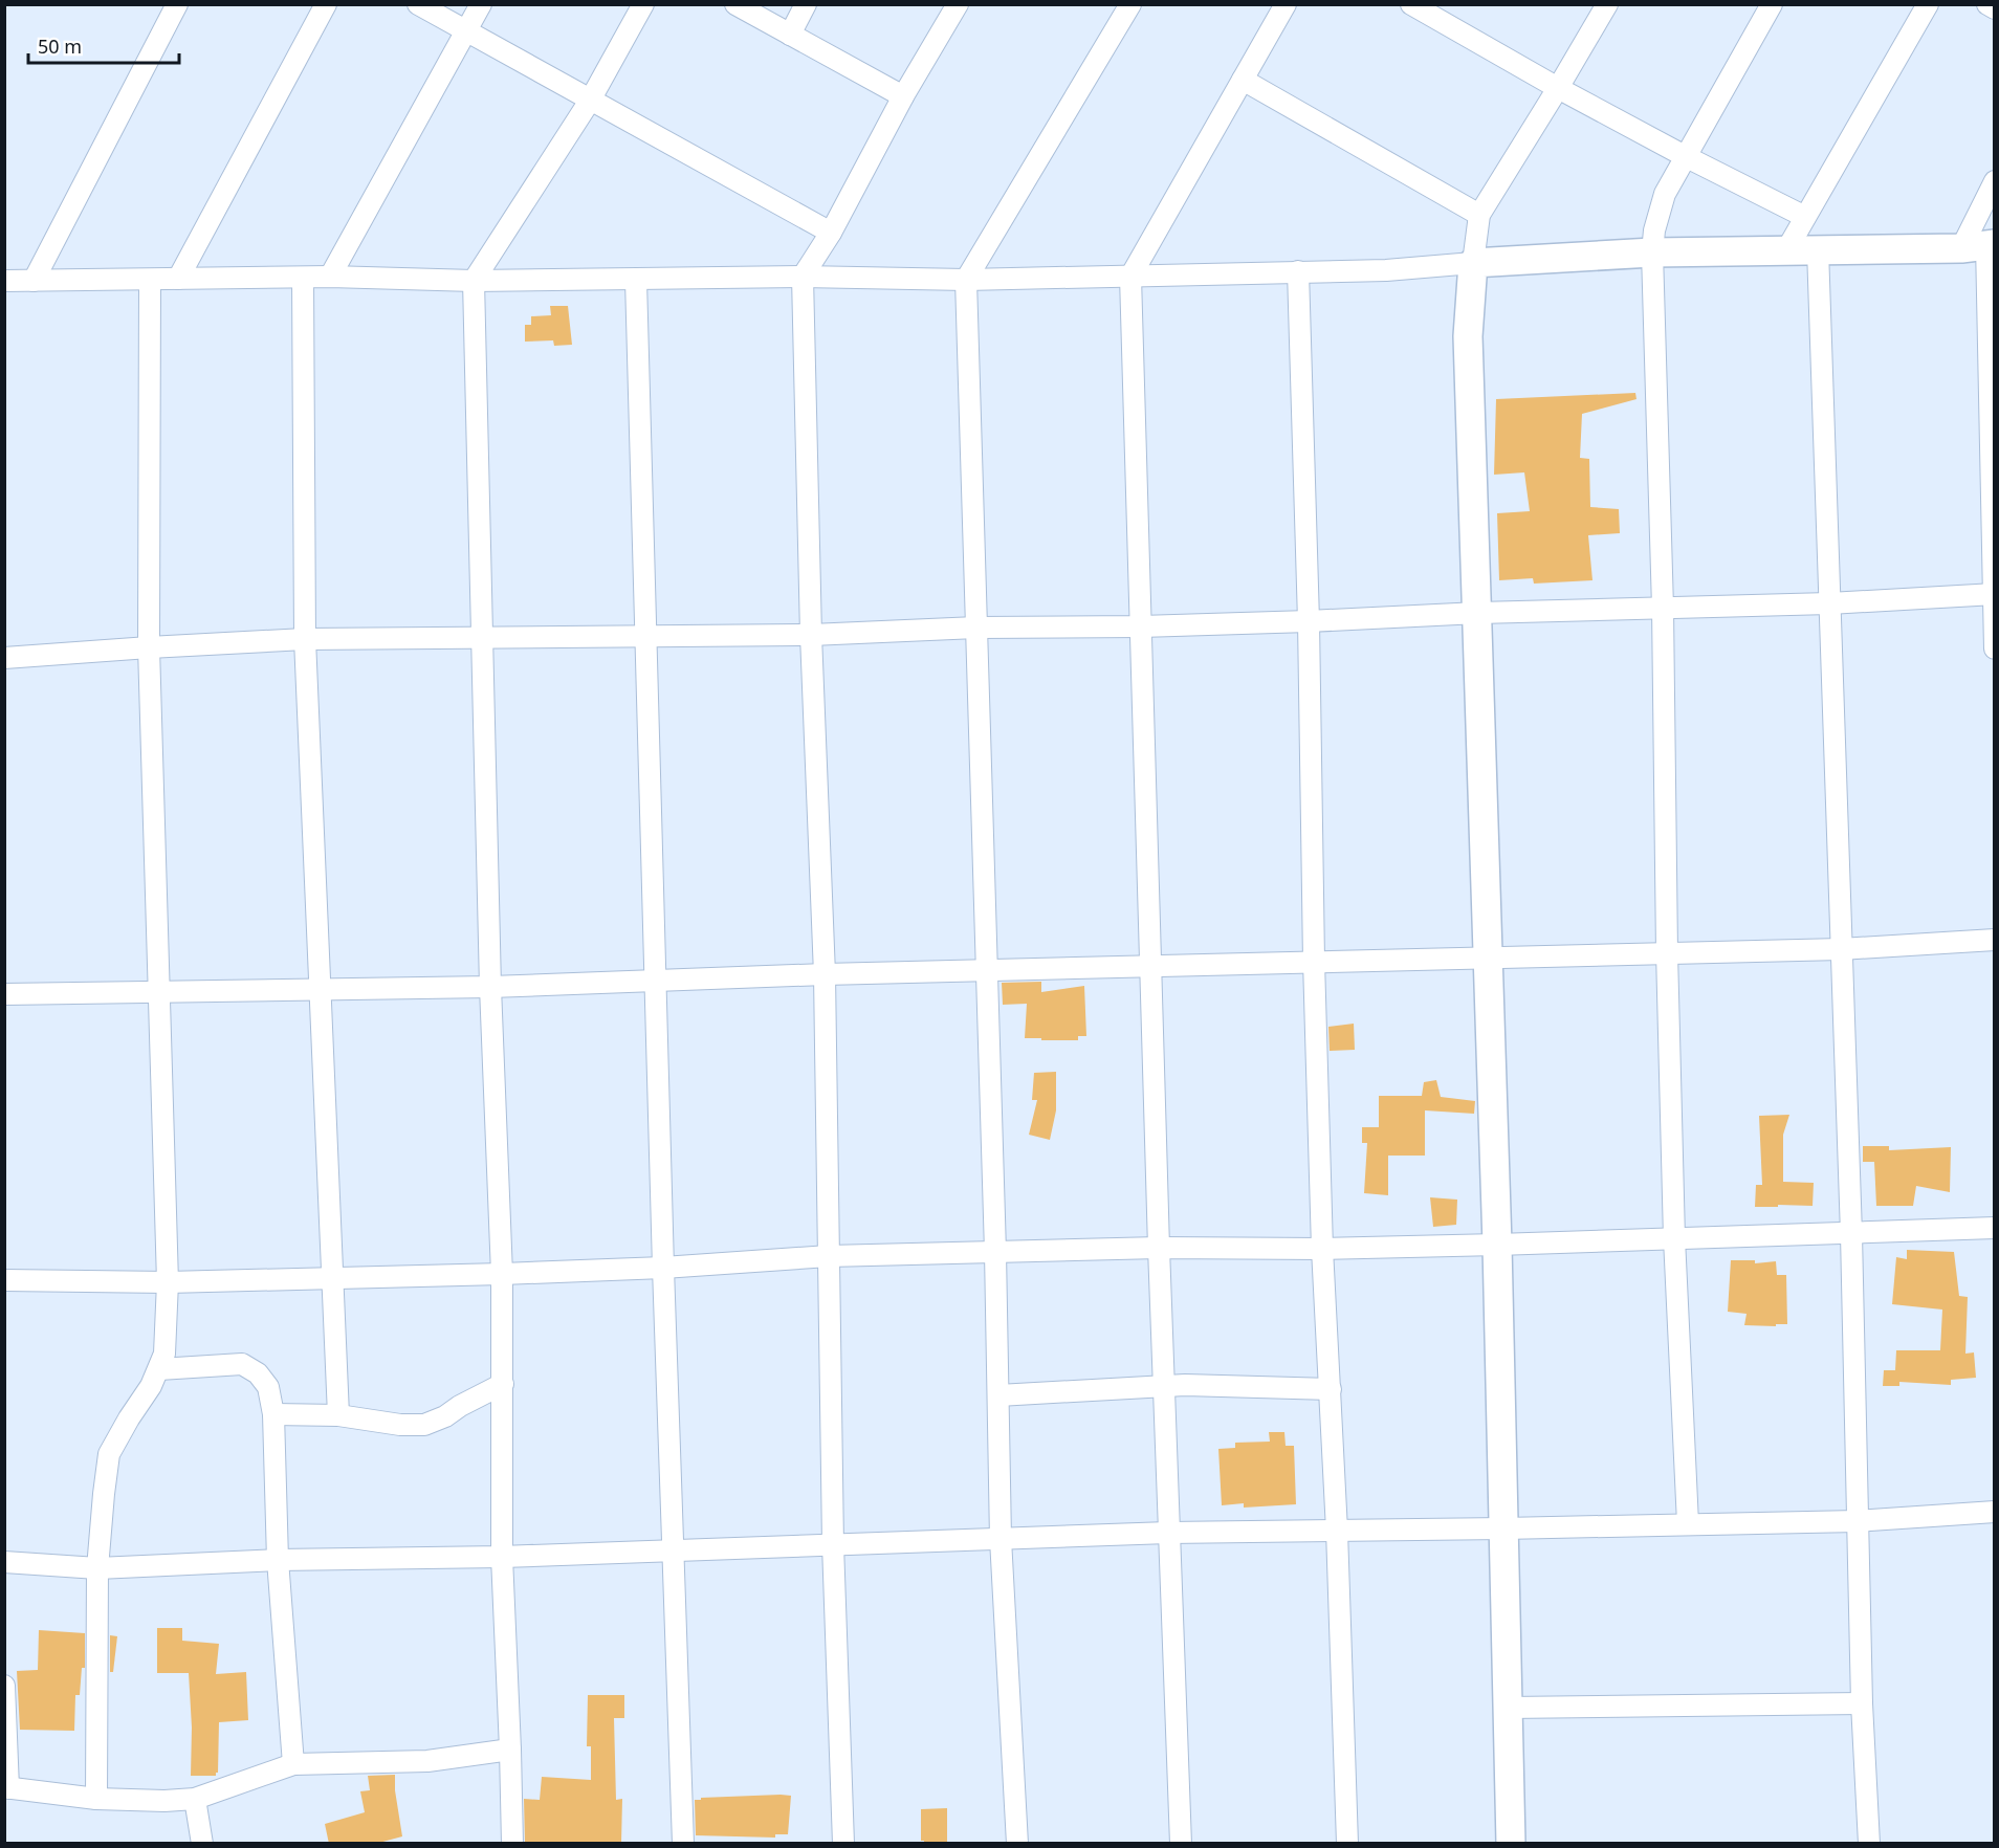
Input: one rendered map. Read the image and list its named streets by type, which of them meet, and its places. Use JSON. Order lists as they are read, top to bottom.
{
  "scale_bar": "50 m"
}
